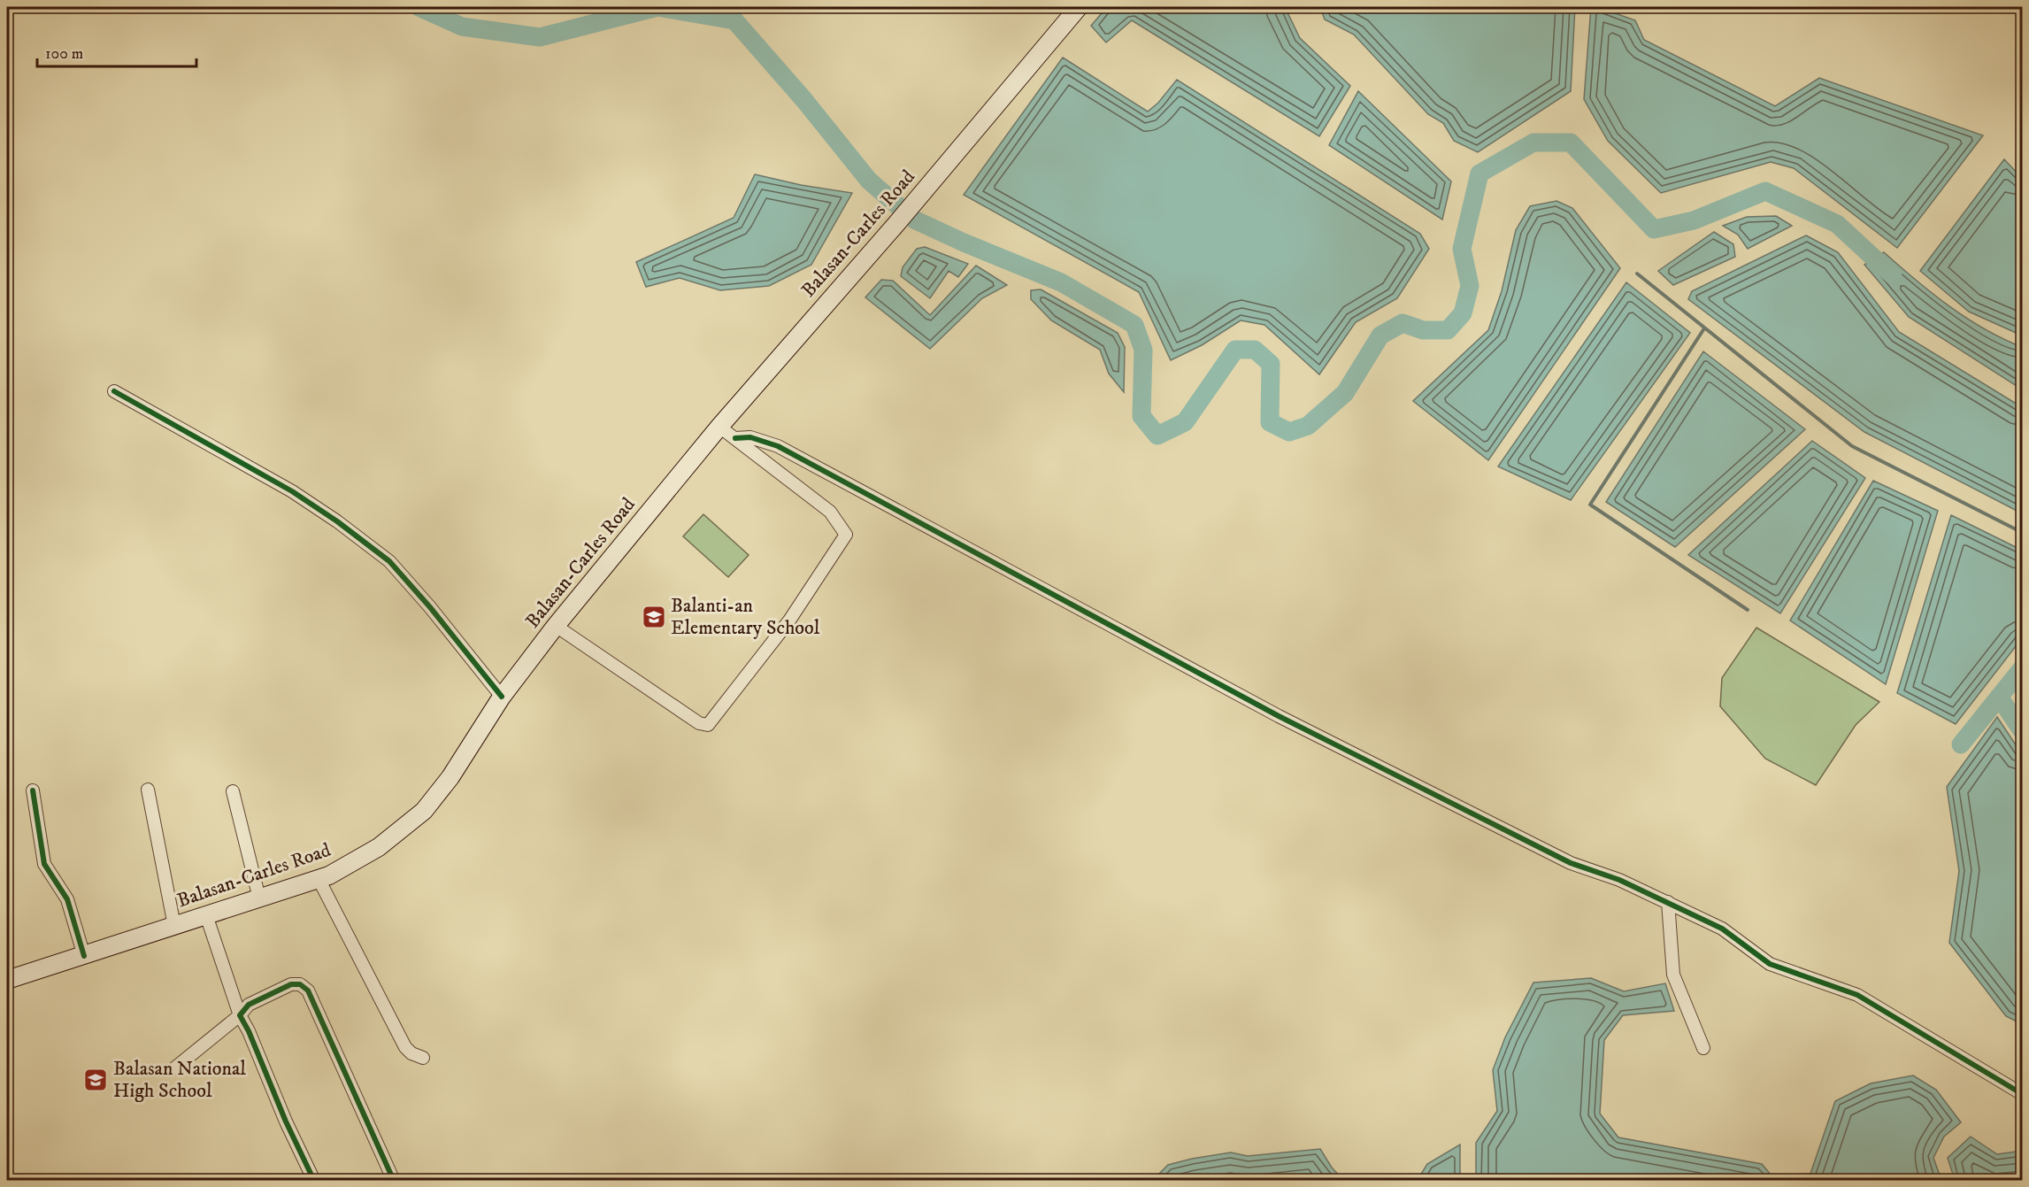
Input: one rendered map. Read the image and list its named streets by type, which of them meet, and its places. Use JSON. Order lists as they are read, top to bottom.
{
  "streets": {
    "main road": ["Balasan-Carles Road"]
  },
  "places": {
    "school or university": ["Balanti-an Elementary School", "Balasan National High School"]
  },
  "scale_bar": "100 m"
}
